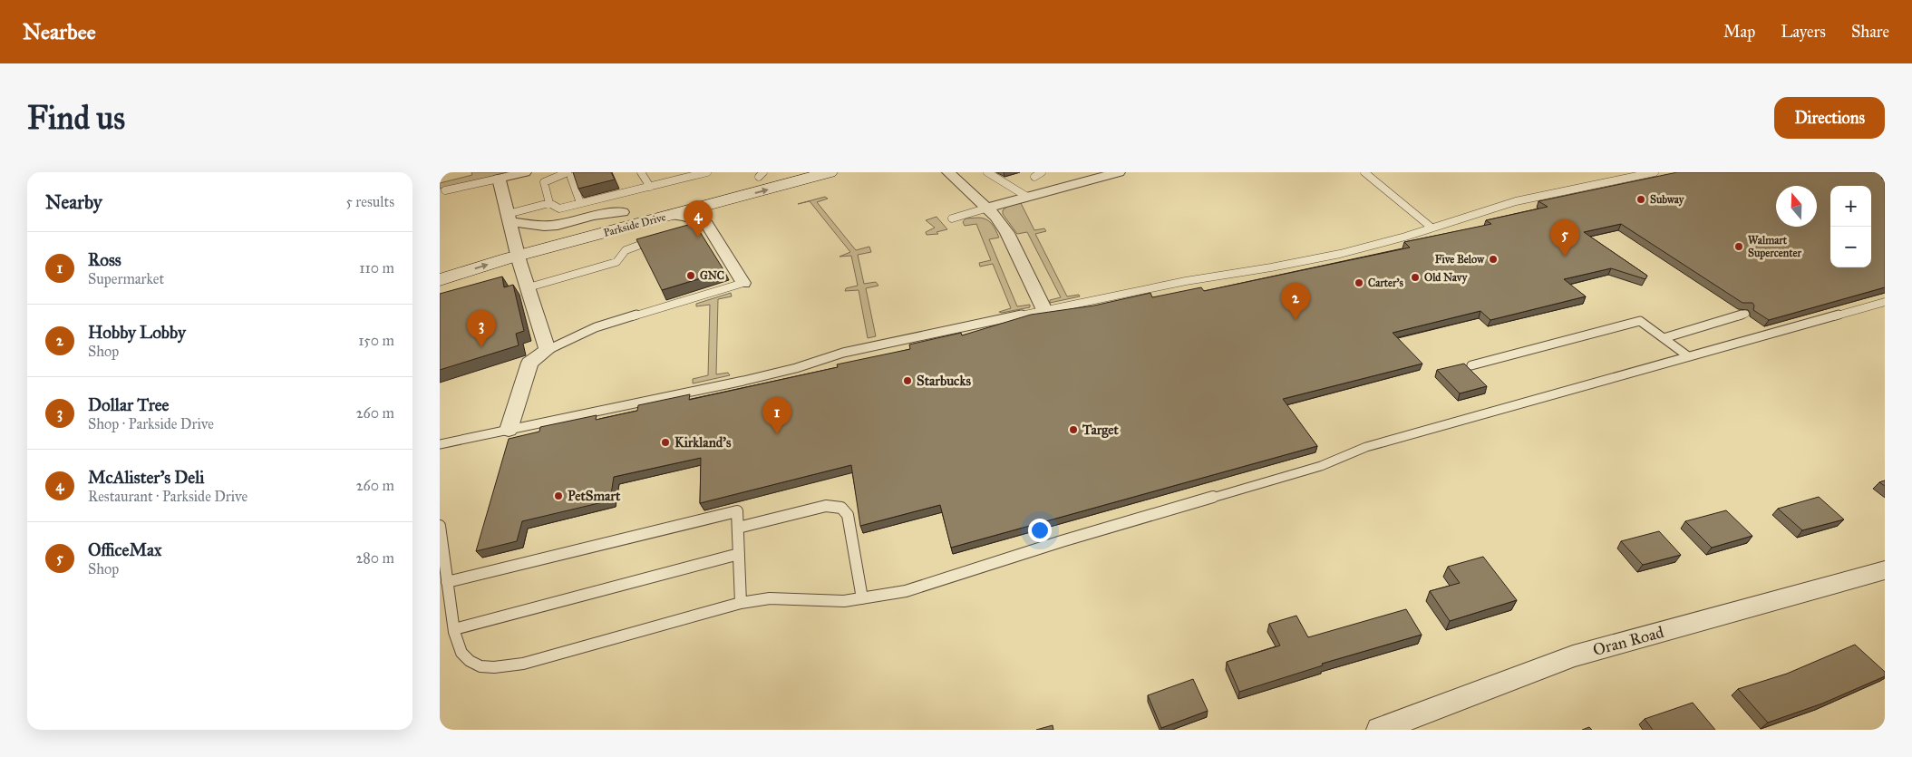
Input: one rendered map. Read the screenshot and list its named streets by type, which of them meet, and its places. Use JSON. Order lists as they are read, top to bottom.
{
  "streets": {
    "street": ["Parkside Drive", "Oran Road"]
  },
  "places": [
    "Subway",
    "Walmart Supercenter",
    "Five Below",
    "GNC",
    "Old Navy",
    "Carter's",
    "Starbucks",
    "Target",
    "Kirkland's",
    "PetSmart"
  ],
  "north": "top",
  "page": {
    "header": "Nearbee",
    "nav": ["Map", "Layers", "Share"],
    "buttons": "Directions",
    "title": "Find us",
    "heading": ["Nearby", "5 results"],
    "map_buttons": ["+", "−"],
    "pins": [
      "4",
      "5",
      "2",
      "3",
      "1"
    ],
    "list": [
      {
        "mark": "1",
        "name": "Ross",
        "note": "Supermarket",
        "value": "110 m"
      },
      {
        "mark": "2",
        "name": "Hobby Lobby",
        "note": "Shop",
        "value": "150 m"
      },
      {
        "mark": "3",
        "name": "Dollar Tree",
        "note": "Shop · Parkside Drive",
        "value": "260 m"
      },
      {
        "mark": "4",
        "name": "McAlister's Deli",
        "note": "Restaurant · Parkside Drive",
        "value": "260 m"
      },
      {
        "mark": "5",
        "name": "OfficeMax",
        "note": "Shop",
        "value": "280 m"
      }
    ]
  }
}
